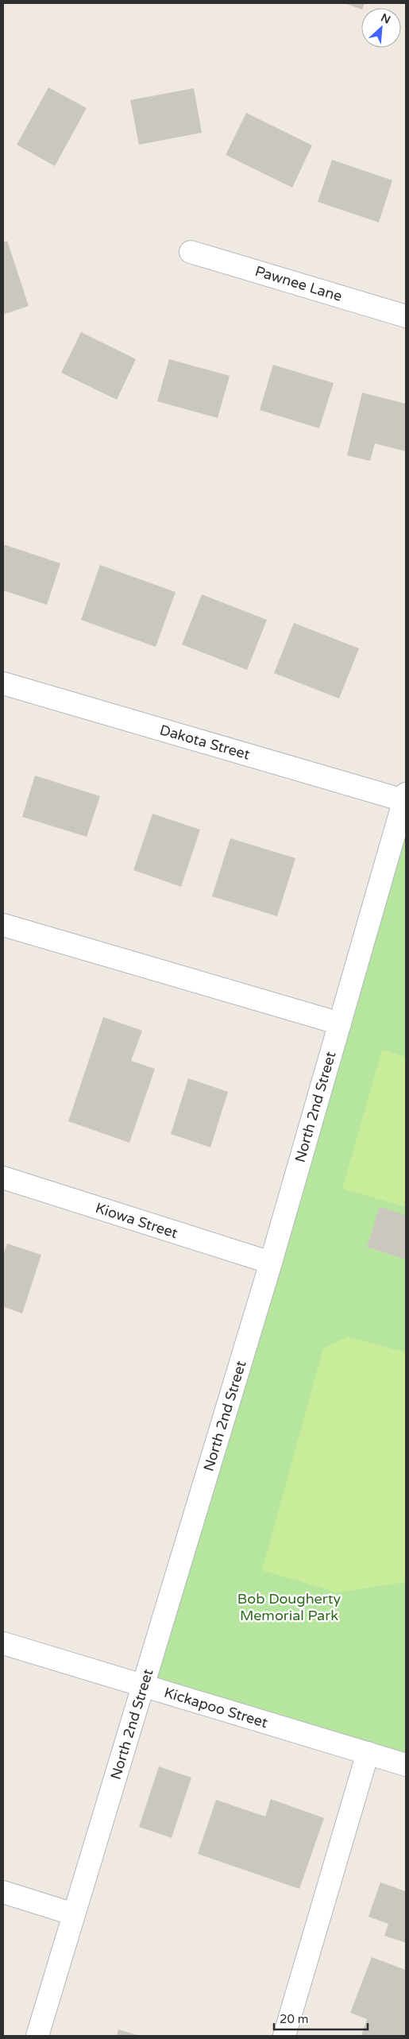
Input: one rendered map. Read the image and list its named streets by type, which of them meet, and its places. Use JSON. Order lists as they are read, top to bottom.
{
  "streets": {
    "street": [
      "Pawnee Lane",
      "Dakota Street",
      "North 2nd Street",
      "Kiowa Street",
      "Kickapoo Street"
    ]
  },
  "crossings": [
    ["Dakota Street", "North 2nd Street"],
    ["North 2nd Street", "Kiowa Street"],
    ["North 2nd Street", "Kickapoo Street"]
  ],
  "parks": ["Bob Dougherty Memorial Park"],
  "scale_bar": "20 m",
  "north": "top right"
}
